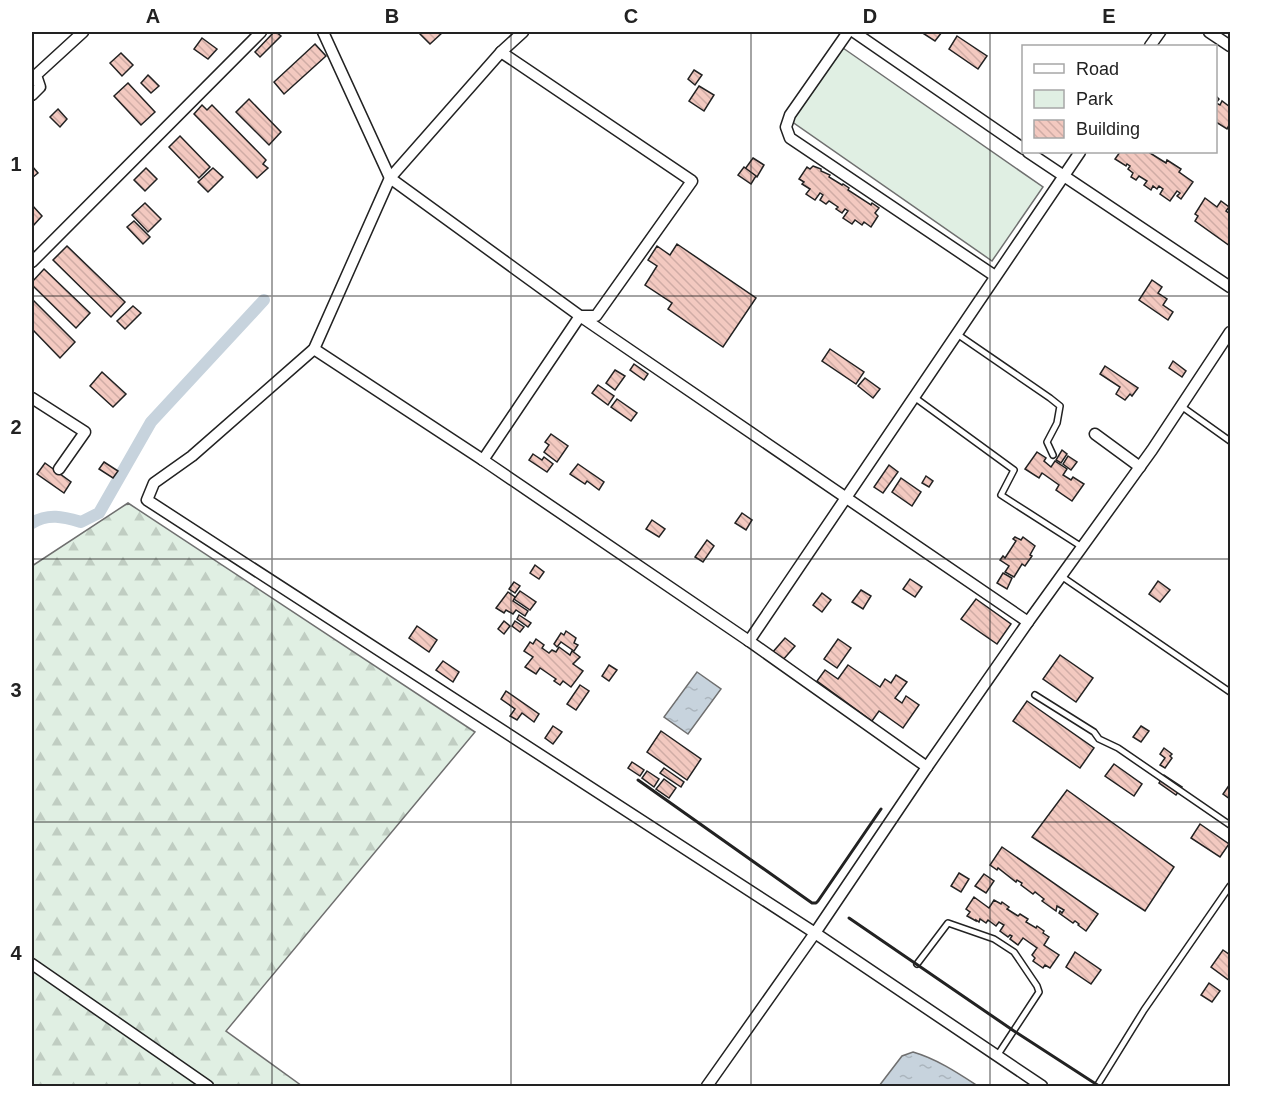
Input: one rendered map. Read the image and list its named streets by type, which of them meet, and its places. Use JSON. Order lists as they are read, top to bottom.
{
  "legend": ["Road", "Park", "Building"],
  "grid": {
    "columns": [
      "A",
      "B",
      "C",
      "D",
      "E"
    ],
    "rows": [
      "1",
      "2",
      "3",
      "4"
    ]
  }
}
